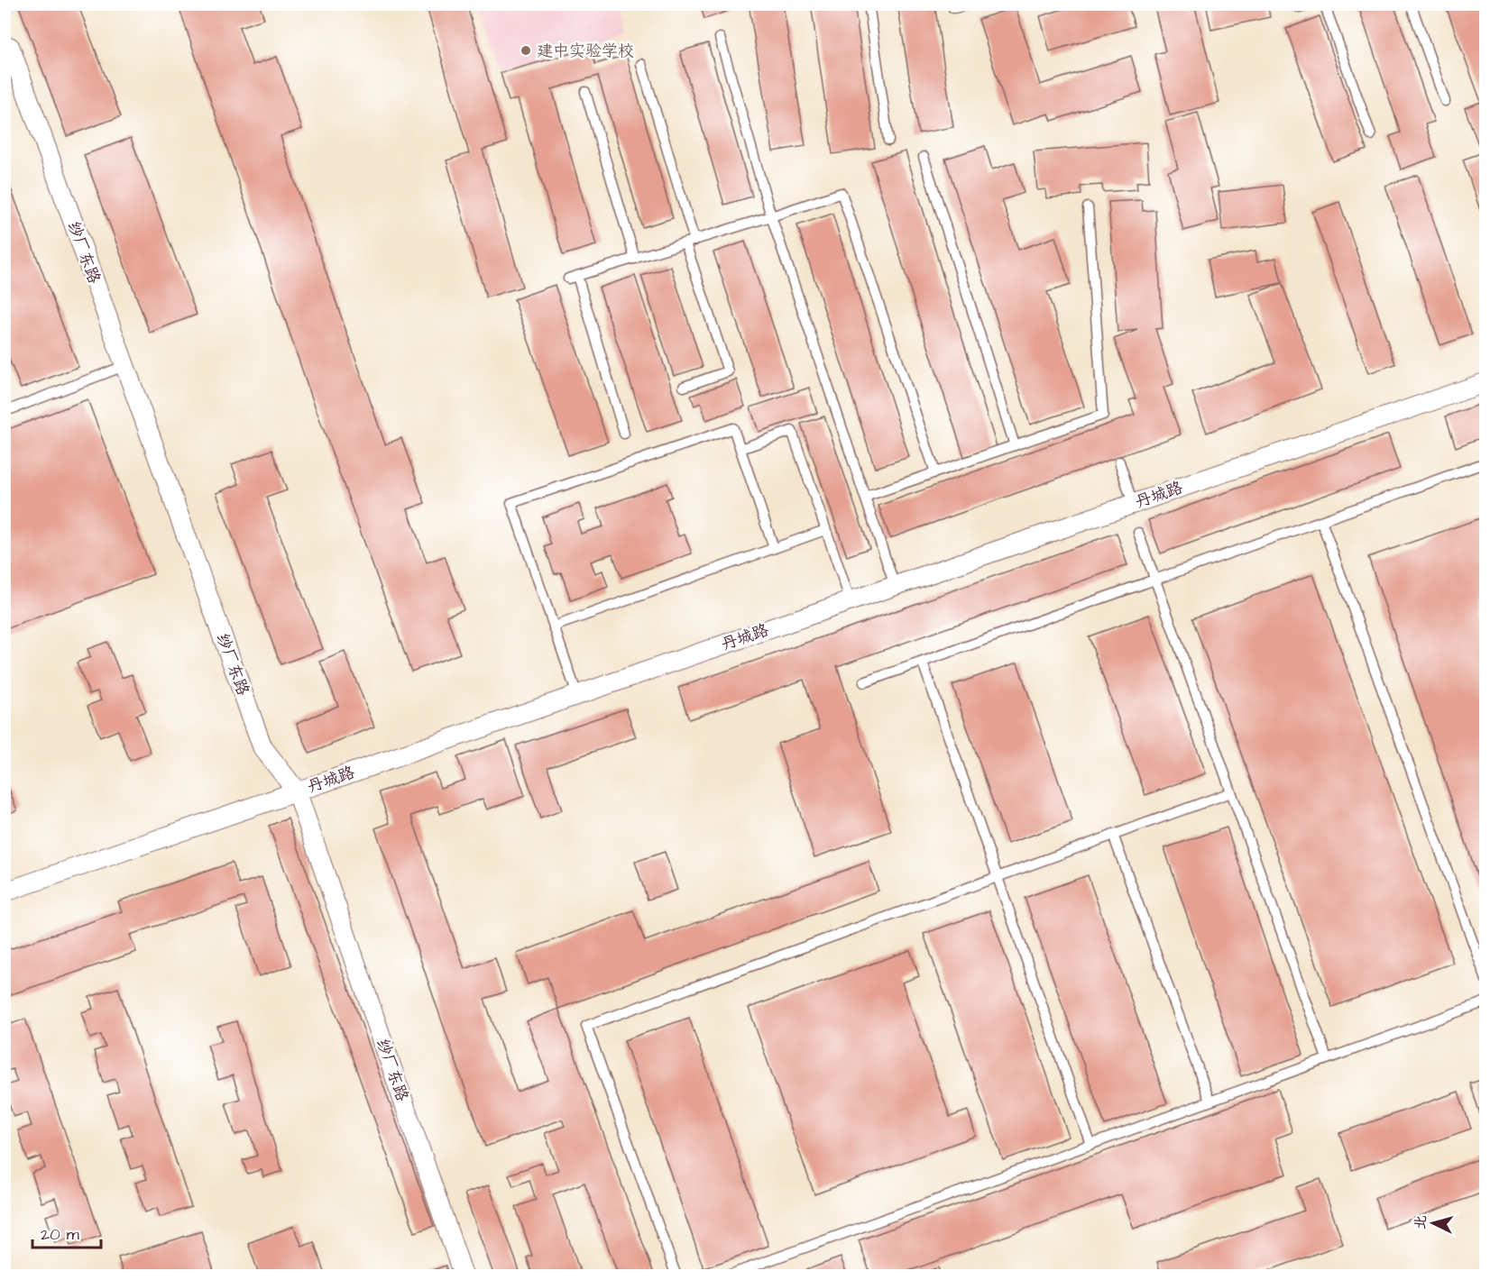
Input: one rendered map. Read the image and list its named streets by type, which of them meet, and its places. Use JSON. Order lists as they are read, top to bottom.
{
  "streets": {
    "street": ["纱厂东路", "丹城路"]
  },
  "crossings": [
    ["纱厂东路", "丹城路"]
  ],
  "places": ["建中实验学校"],
  "scale_bar": "20 m",
  "north": "left"
}
